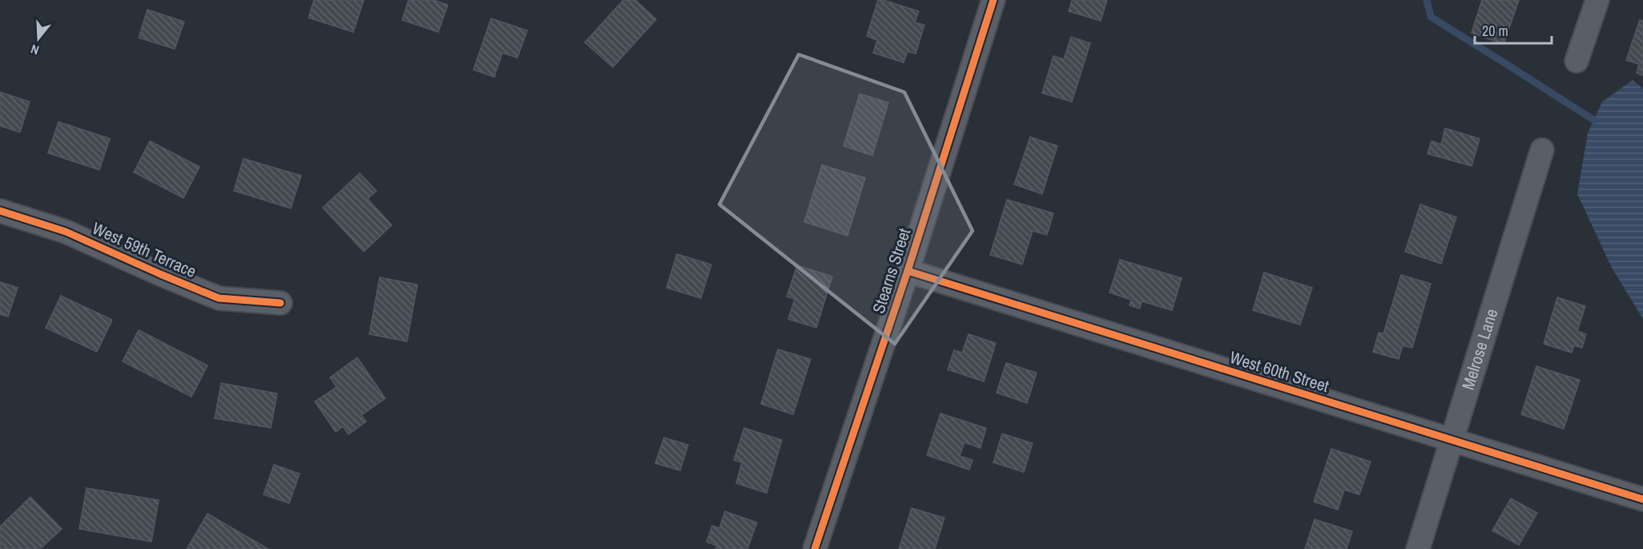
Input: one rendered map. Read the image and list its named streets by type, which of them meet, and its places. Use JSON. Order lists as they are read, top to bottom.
{
  "streets": {
    "street": [
      "West 59th Terrace",
      "Stearns Street",
      "Melrose Lane",
      "West 60th Street"
    ]
  },
  "crossings": [
    ["Stearns Street", "West 60th Street"],
    ["Melrose Lane", "West 60th Street"]
  ],
  "scale_bar": "20 m",
  "north": "bottom"
}
